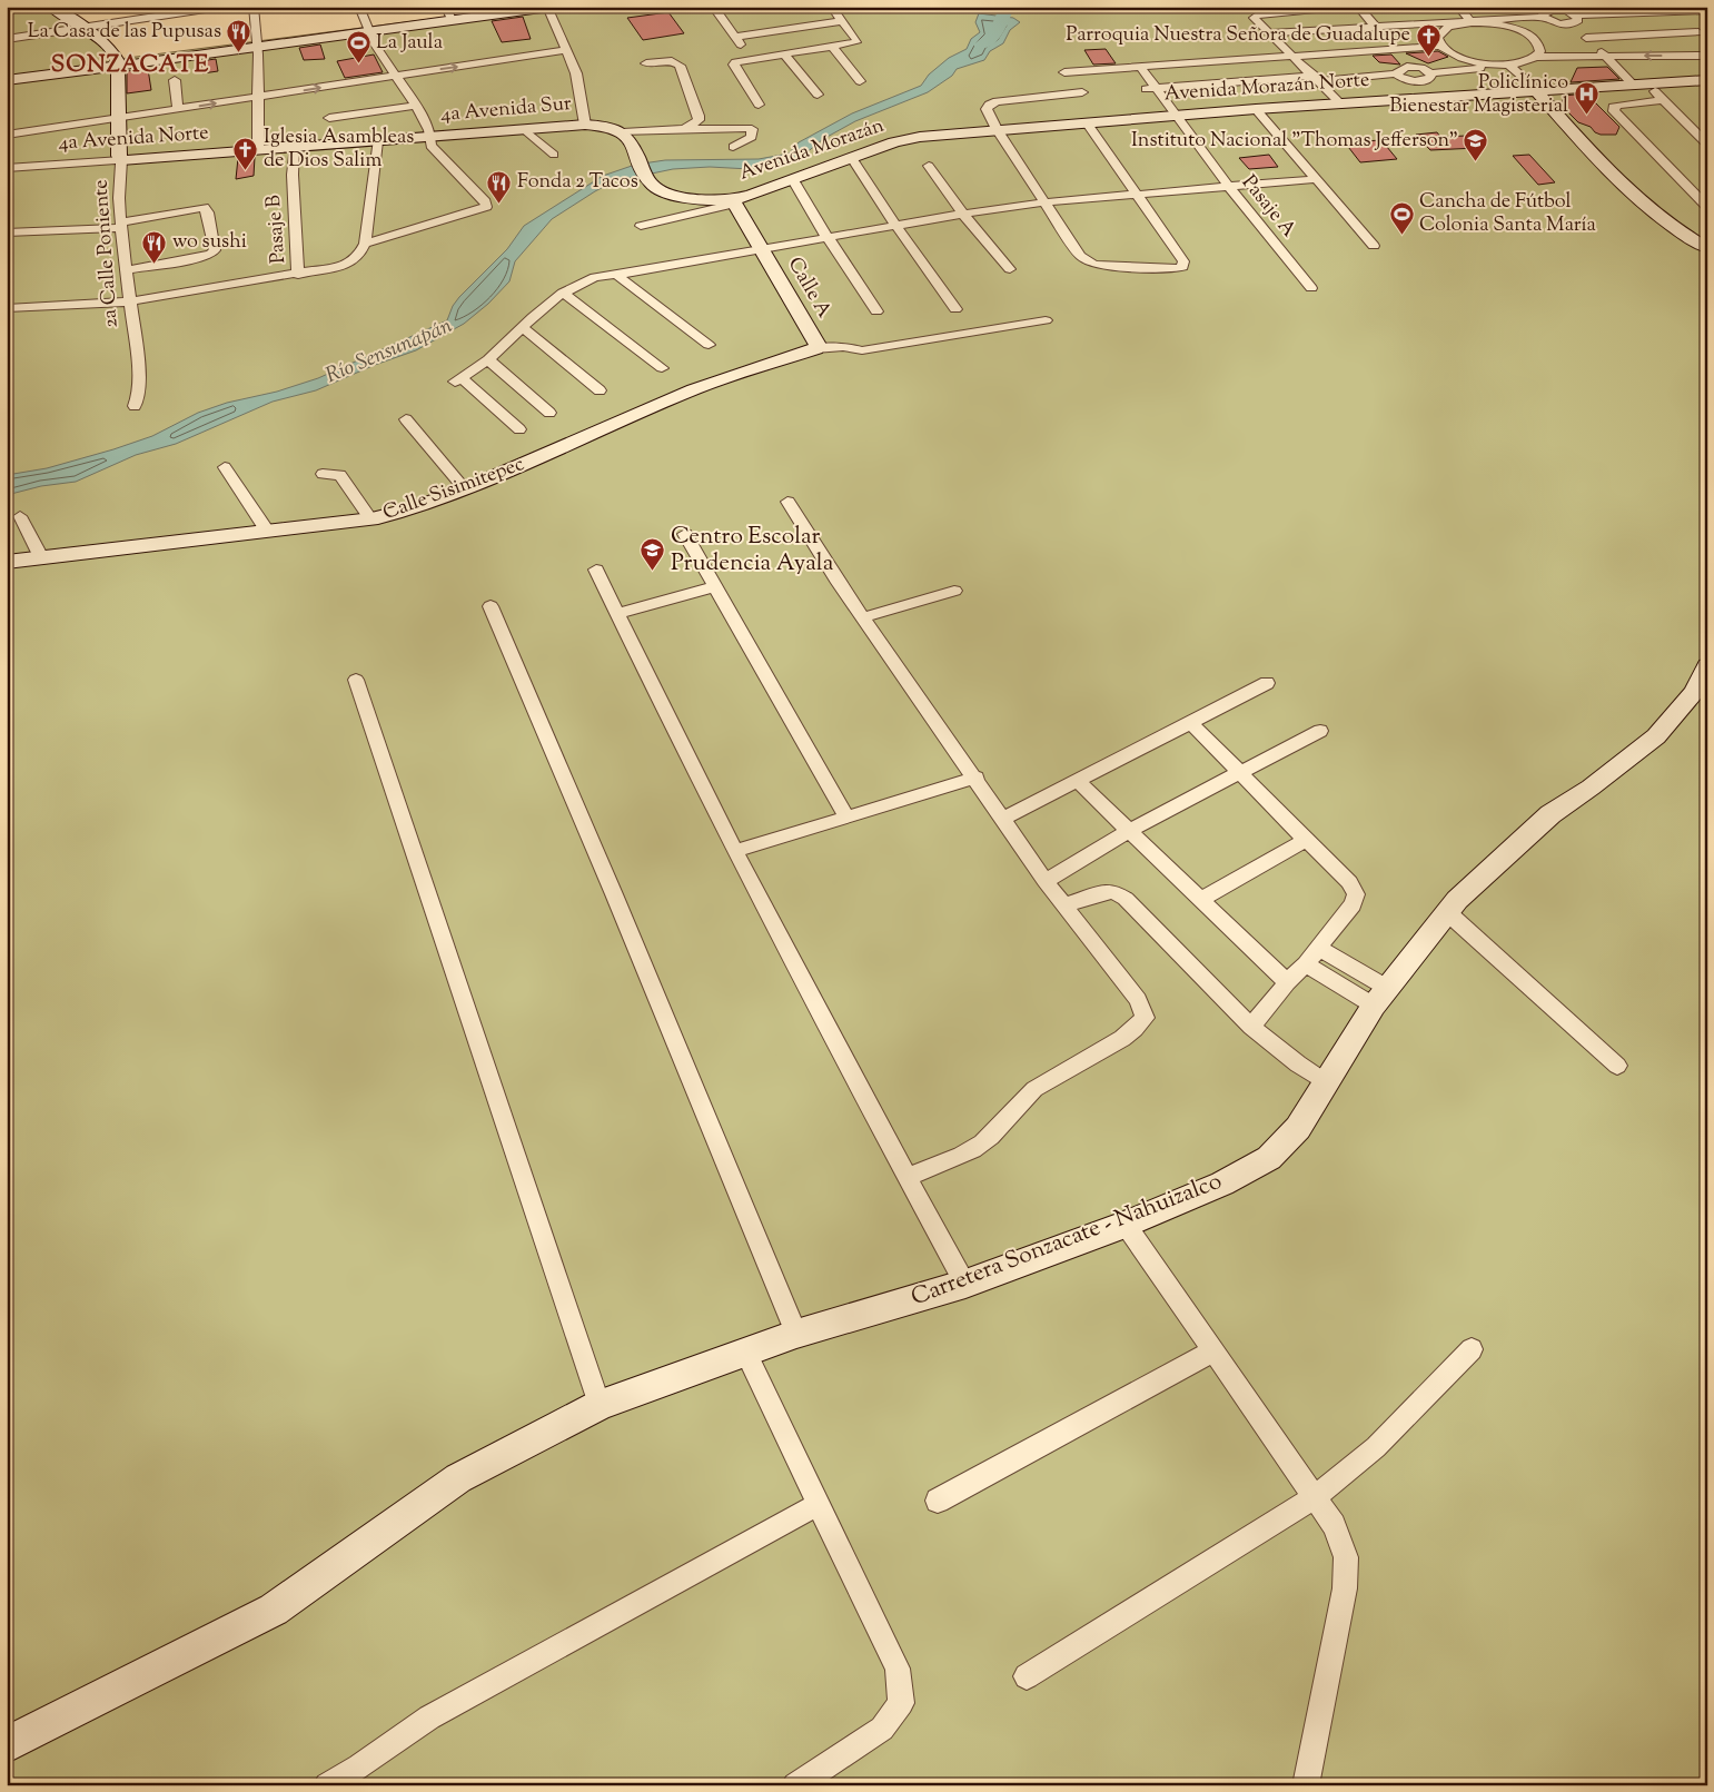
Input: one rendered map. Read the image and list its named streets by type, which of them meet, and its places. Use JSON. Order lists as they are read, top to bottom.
{
  "streets": {
    "street": [
      "Avenida Morazán Norte",
      "4a Avenida Sur",
      "4a Avenida Norte",
      "Avenida Morazán",
      "Pasaje A",
      "Pasaje B",
      "2a Calle Poniente",
      "Calle A",
      "Calle Sisimitepec",
      "Carretera Sonzacate - Nahuizalco"
    ]
  },
  "crossings": [
    ["Avenida Morazán Norte", "Avenida Morazán"],
    ["Avenida Morazán Norte", "Pasaje A"],
    ["4a Avenida Sur", "4a Avenida Norte"],
    ["4a Avenida Sur", "Avenida Morazán"],
    ["4a Avenida Norte", "Pasaje B"],
    ["4a Avenida Norte", "2a Calle Poniente"],
    ["Avenida Morazán", "Calle A"],
    ["Calle A", "Calle Sisimitepec"]
  ],
  "districts": ["SONZACATE"],
  "water": ["Río Sensunapán"],
  "places": {
    "restaurant": ["La Casa de las Pupusas", "Fonda 2 Tacos", "wo sushi"],
    "church": ["Parroquia Nuestra Señora de Guadalupe", "Iglesia Asambleas de Dios Salim"],
    "sports": ["La Jaula", "Cancha de Fútbol Colonia Santa María"],
    "hospital": ["Policlínico Bienestar Magisterial"],
    "school or university": ["Instituto Nacional \"Thomas Jefferson\"", "Centro Escolar Prudencia Ayala"]
  }
}
